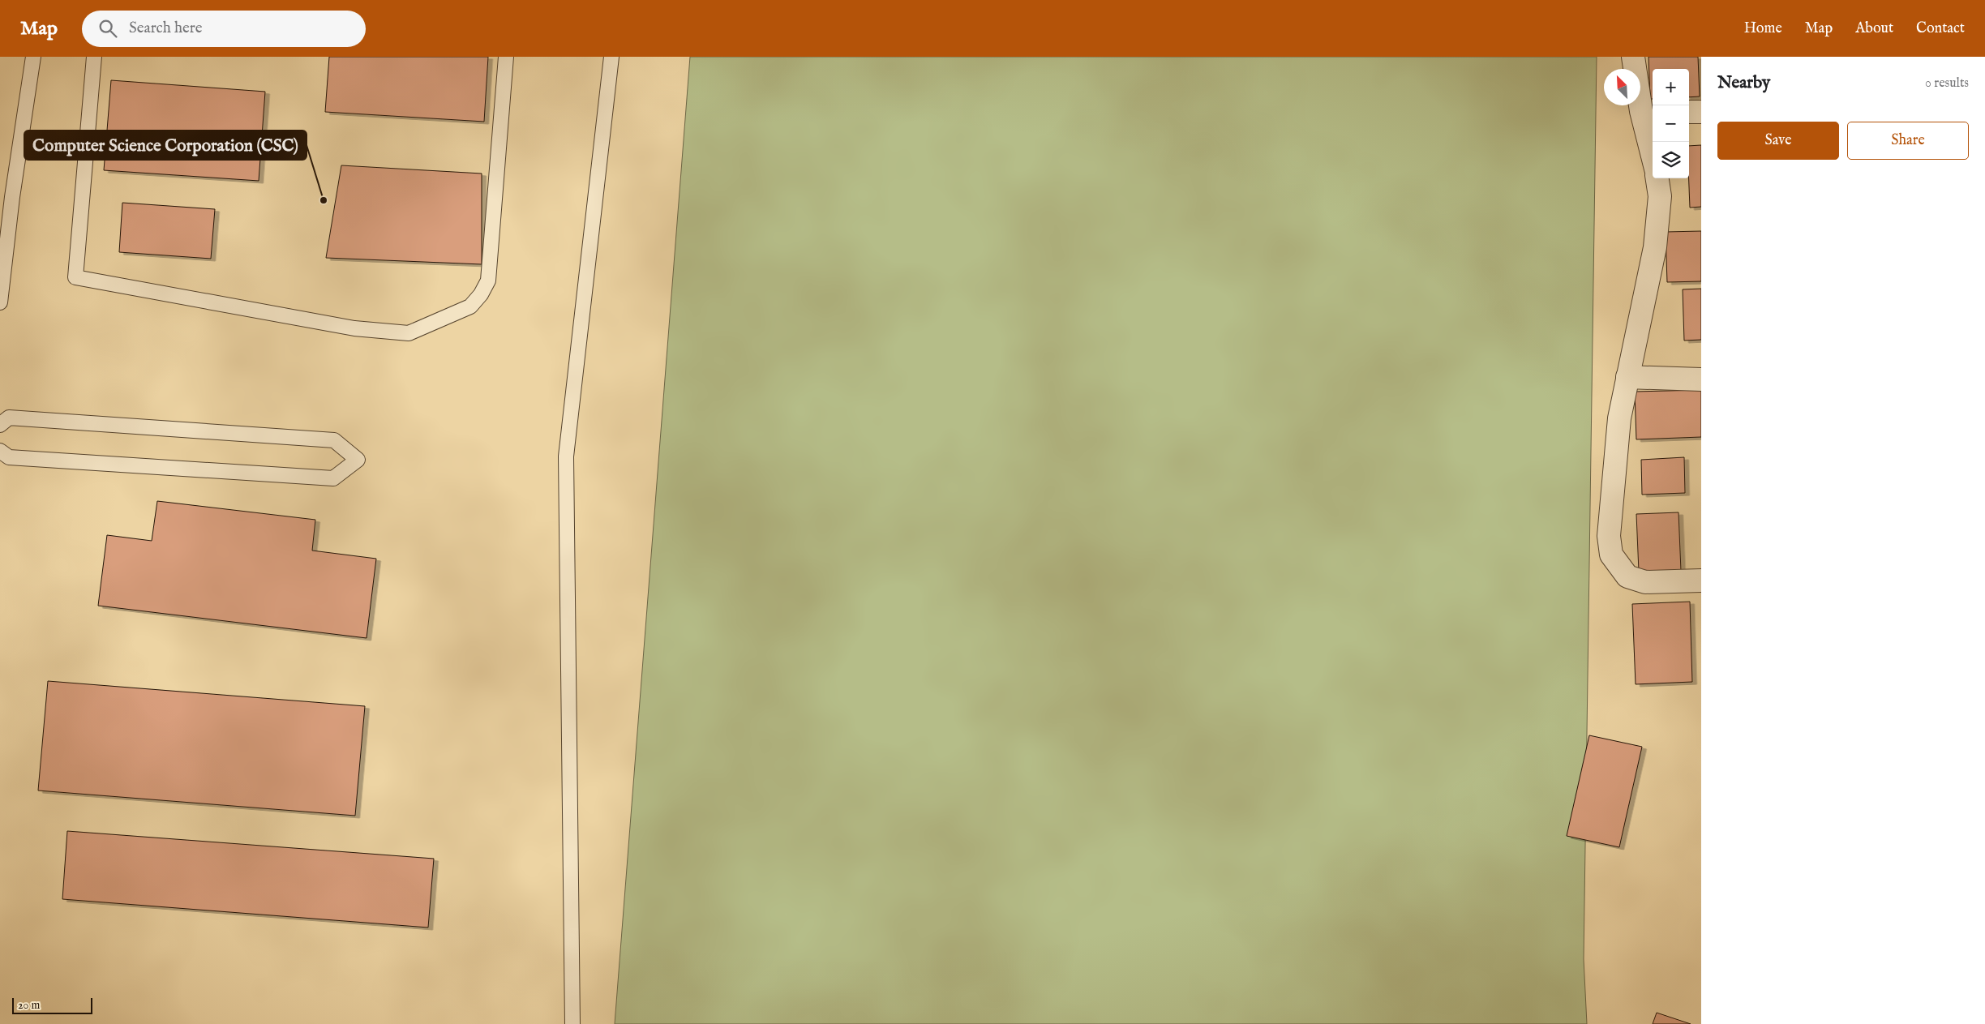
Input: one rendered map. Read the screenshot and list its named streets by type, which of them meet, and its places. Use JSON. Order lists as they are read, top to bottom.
{
  "places": ["Computer Science Corporation (CSC)"],
  "scale_bar": "20 m",
  "north": "top left",
  "page": {
    "header": "Map",
    "search": "Search here",
    "nav": [
      "Home",
      "Map",
      "About",
      "Contact"
    ],
    "heading": ["Nearby", "0 results"],
    "map_buttons": ["+", "−"],
    "buttons": ["Save", "Share"],
    "scale": "20 m"
  }
}
